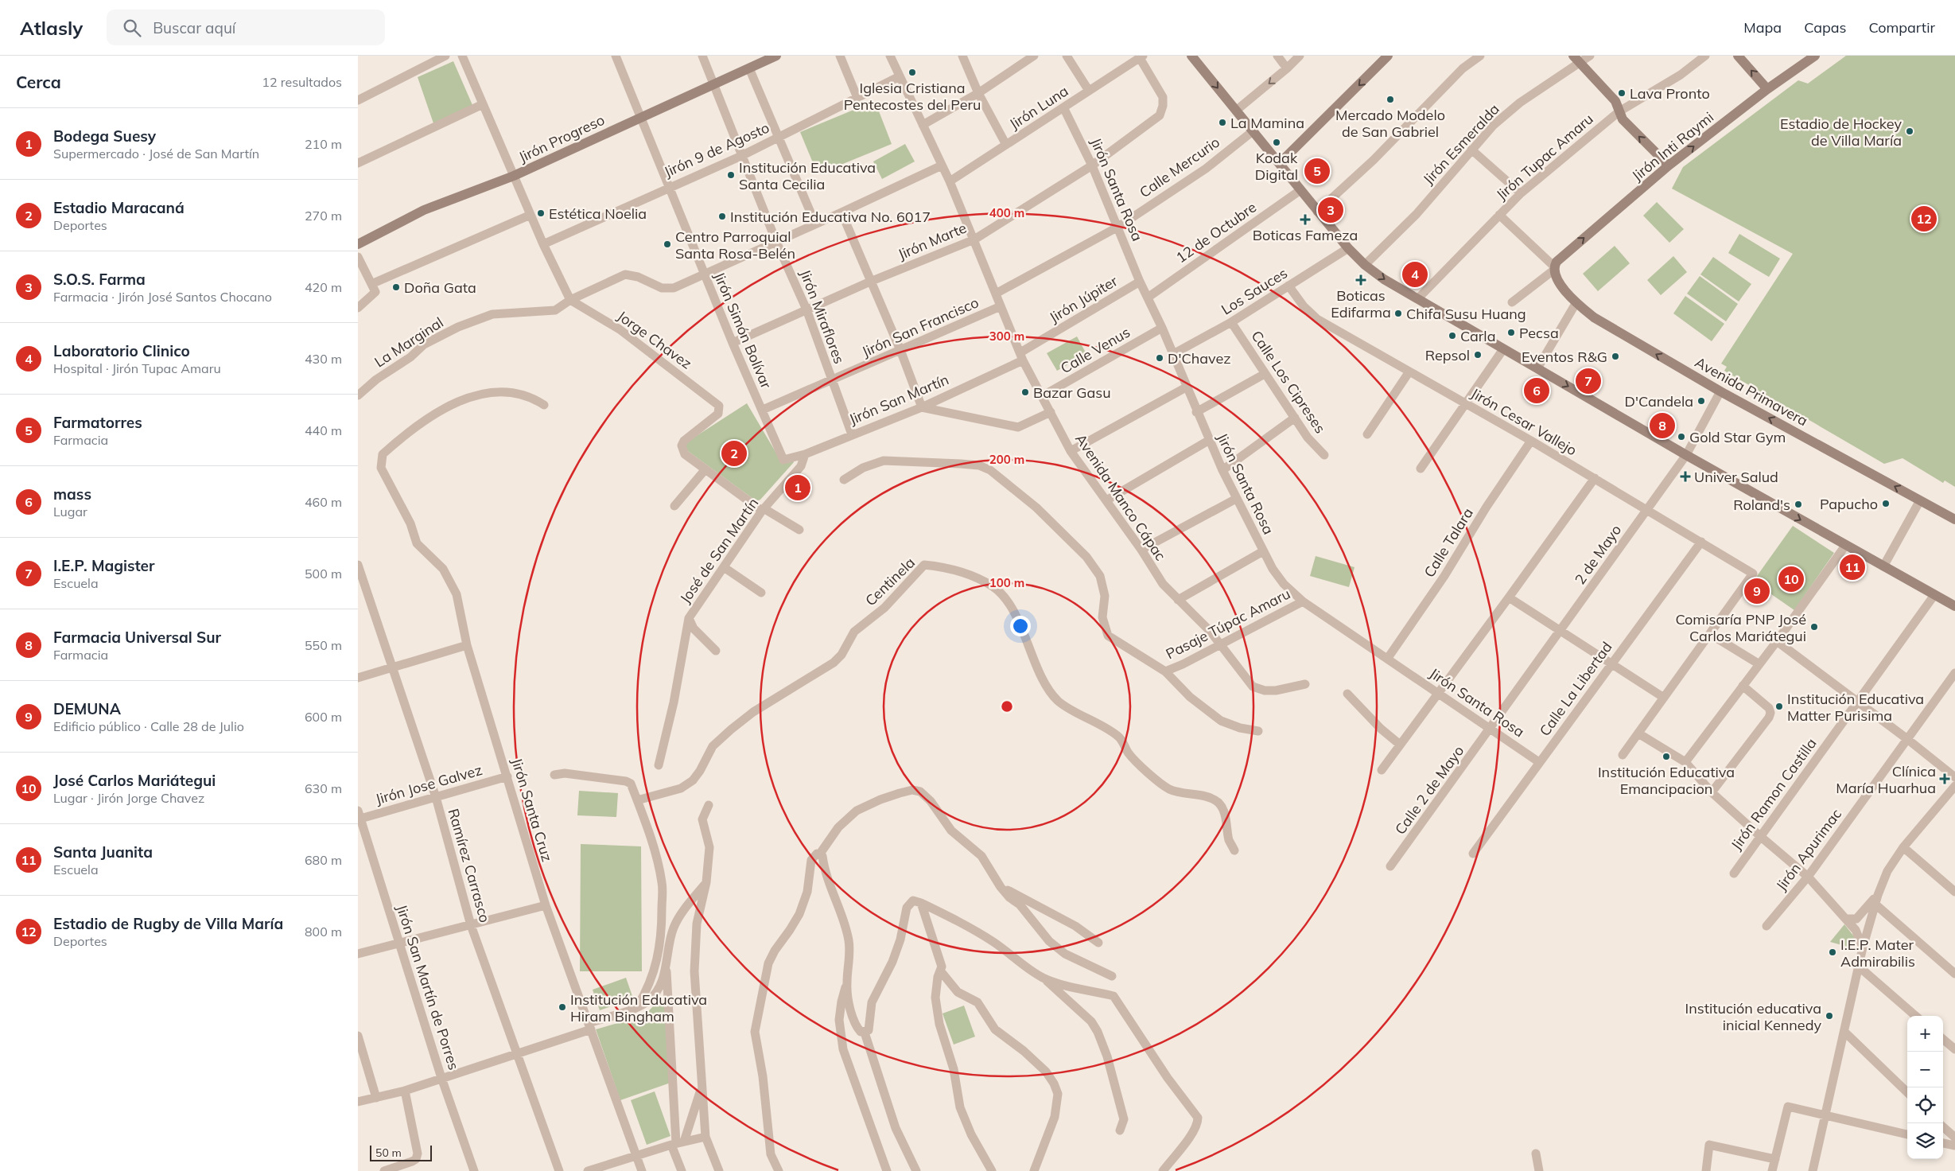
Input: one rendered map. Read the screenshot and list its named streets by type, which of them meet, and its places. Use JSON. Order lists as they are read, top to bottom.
{
  "streets": {
    "street": [
      "Jirón Luna",
      "Jirón Progreso",
      "Jirón Esmeralda",
      "Jirón Inti Raymi",
      "Jirón 9 de Agosto",
      "Jirón Tupac Amaru",
      "Calle Mercurio",
      "Jirón Santa Rosa",
      "12 de Octubre",
      "Jirón Marte",
      "Los Sauces",
      "Jirón Júpiter",
      "Jirón Miraflores",
      "Jirón San Francisco",
      "Jirón Simón Bolívar",
      "Jorge Chavez",
      "La Marginal",
      "Calle Venus",
      "Calle Los Cipreses",
      "Avenida Primavera",
      "Jirón San Martín",
      "Jirón Cesar Vallejo",
      "Avenida Manco Cápac",
      "Calle Talara",
      "José de San Martín",
      "2 de Mayo",
      "Centinela",
      "Pasaje Túpac Amaru",
      "Calle La Libertad",
      "Jirón Jose Galvez",
      "Calle 2 de Mayo",
      "Jirón Ramon Castilla",
      "Jirón Santa Cruz",
      "Jirón Apurimac",
      "Ramírez Carrasco",
      "Jirón San Martín de Porres"
    ]
  },
  "crossings": [
    ["Jirón Luna", "Jirón Santa Rosa"],
    ["Jirón Luna", "Jirón Marte"],
    ["Jirón Luna", "Avenida Manco Cápac"],
    ["Jirón Progreso", "Jirón Miraflores"],
    ["Jirón Progreso", "Jirón Simón Bolívar"],
    ["Jirón Inti Raymi", "Avenida Primavera"],
    ["Jirón 9 de Agosto", "Jirón Miraflores"],
    ["Jirón 9 de Agosto", "Jirón Simón Bolívar"],
    ["Jirón 9 de Agosto", "Avenida Manco Cápac"],
    ["Calle Mercurio", "Jirón Santa Rosa"],
    ["Calle Mercurio", "Avenida Manco Cápac"],
    ["Jirón Santa Rosa", "12 de Octubre"],
    ["Jirón Santa Rosa", "Jirón Marte"],
    ["Jirón Santa Rosa", "Los Sauces"],
    ["Jirón Santa Rosa", "Jirón Júpiter"],
    ["Jirón Santa Rosa", "Calle Venus"],
    ["Jirón Santa Rosa", "Calle Talara"],
    ["Jirón Santa Rosa", "2 de Mayo"],
    ["Jirón Santa Rosa", "Pasaje Túpac Amaru"],
    ["Jirón Santa Rosa", "Calle La Libertad"],
    ["Jirón Santa Rosa", "Calle 2 de Mayo"],
    ["Jirón Marte", "Jirón Miraflores"],
    ["Jirón Marte", "Jirón Simón Bolívar"],
    ["Jirón Marte", "Avenida Manco Cápac"],
    ["Los Sauces", "Calle Los Cipreses"],
    ["Los Sauces", "Jirón Cesar Vallejo"],
    ["Jirón Júpiter", "Jirón San Martín"],
    ["Jirón Júpiter", "Avenida Manco Cápac"],
    ["Jirón Miraflores", "Jirón San Francisco"],
    ["Jirón Miraflores", "La Marginal"],
    ["Jirón Miraflores", "Jirón San Martín"],
    ["Jirón San Francisco", "Jirón Simón Bolívar"],
    ["Jirón San Francisco", "Avenida Manco Cápac"],
    ["Jirón Simón Bolívar", "La Marginal"],
    ["Jirón Simón Bolívar", "Jirón San Martín"],
    ["Jorge Chavez", "La Marginal"],
    ["La Marginal", "Avenida Manco Cápac"],
    ["Calle Venus", "Avenida Manco Cápac"],
    ["Avenida Primavera", "2 de Mayo"],
    ["Jirón San Martín", "Avenida Manco Cápac"],
    ["Jirón San Martín", "José de San Martín"],
    ["Jirón Cesar Vallejo", "Calle Talara"],
    ["Jirón Cesar Vallejo", "2 de Mayo"],
    ["Jirón Cesar Vallejo", "Calle La Libertad"],
    ["Avenida Manco Cápac", "Pasaje Túpac Amaru"],
    ["2 de Mayo", "Calle 2 de Mayo"],
    ["Jirón Jose Galvez", "Jirón Santa Cruz"],
    ["Jirón Jose Galvez", "Ramírez Carrasco"],
    ["Jirón Jose Galvez", "Jirón San Martín de Porres"]
  ],
  "one_way": ["Jirón Inti Raymi"],
  "places": {
    "other": [
      "Iglesia Cristiana Pentecostes del Peru",
      "Lava Pronto",
      "Mercado Modelo de San Gabriel",
      "La Mamina",
      "Estadio de Hockey de Villa María",
      "Kodak Digital",
      "Institución Educativa Santa Cecilia",
      "Estética Noelia",
      "Institución Educativa No. 6017",
      "Centro Parroquial Santa Rosa-Belén",
      "Doña Gata",
      "Chifa Susu Huang",
      "Pecsa",
      "Carla",
      "Repsol",
      "Eventos R&G",
      "D'Chavez",
      "Bazar Gasu",
      "D'Candela",
      "Gold Star Gym",
      "Papucho",
      "Roland's",
      "Comisaría PNP José Carlos Mariátegui",
      "Institución Educativa Matter Purisima",
      "Institución Educativa Emancipacion",
      "I.E.P. Mater Admirabilis",
      "Institución Educativa Hiram Bingham",
      "Institución educativa inicial Kennedy"
    ],
    "health": [
      "Boticas Fameza",
      "Boticas Edifarma",
      "Univer Salud",
      "Clínica María Huarhua"
    ]
  },
  "scale_bar": "50 m",
  "page": {
    "header": "Atlasly",
    "search": "Buscar aquí",
    "nav": ["Mapa", "Capas", "Compartir"],
    "heading": ["Cerca", "12 resultados"],
    "list": [
      {
        "mark": "1",
        "name": "Bodega Suesy",
        "note": "Supermercado · José de San Martín",
        "value": "210 m"
      },
      {
        "mark": "2",
        "name": "Estadio Maracaná",
        "note": "Deportes",
        "value": "270 m"
      },
      {
        "mark": "3",
        "name": "S.O.S. Farma",
        "note": "Farmacia · Jirón José Santos Chocano",
        "value": "420 m"
      },
      {
        "mark": "4",
        "name": "Laboratorio Clinico",
        "note": "Hospital · Jirón Tupac Amaru",
        "value": "430 m"
      },
      {
        "mark": "5",
        "name": "Farmatorres",
        "note": "Farmacia",
        "value": "440 m"
      },
      {
        "mark": "6",
        "name": "mass",
        "note": "Lugar",
        "value": "460 m"
      },
      {
        "mark": "7",
        "name": "I.E.P. Magister",
        "note": "Escuela",
        "value": "500 m"
      },
      {
        "mark": "8",
        "name": "Farmacia Universal Sur",
        "note": "Farmacia",
        "value": "550 m"
      },
      {
        "mark": "9",
        "name": "DEMUNA",
        "note": "Edificio público · Calle 28 de Julio",
        "value": "600 m"
      },
      {
        "mark": "10",
        "name": "José Carlos Mariátegui",
        "note": "Lugar · Jirón Jorge Chavez",
        "value": "630 m"
      },
      {
        "mark": "11",
        "name": "Santa Juanita",
        "note": "Escuela",
        "value": "680 m"
      },
      {
        "mark": "12",
        "name": "Estadio de Rugby de Villa María",
        "note": "Deportes",
        "value": "800 m"
      }
    ],
    "pins": [
      "5",
      "3",
      "12",
      "4",
      "7",
      "6",
      "8",
      "2",
      "1",
      "11",
      "10",
      "9"
    ],
    "map_buttons": ["+", "−"],
    "scale": "50 m"
  },
  "rings": [
    "400 m",
    "300 m",
    "200 m",
    "100 m"
  ]
}
